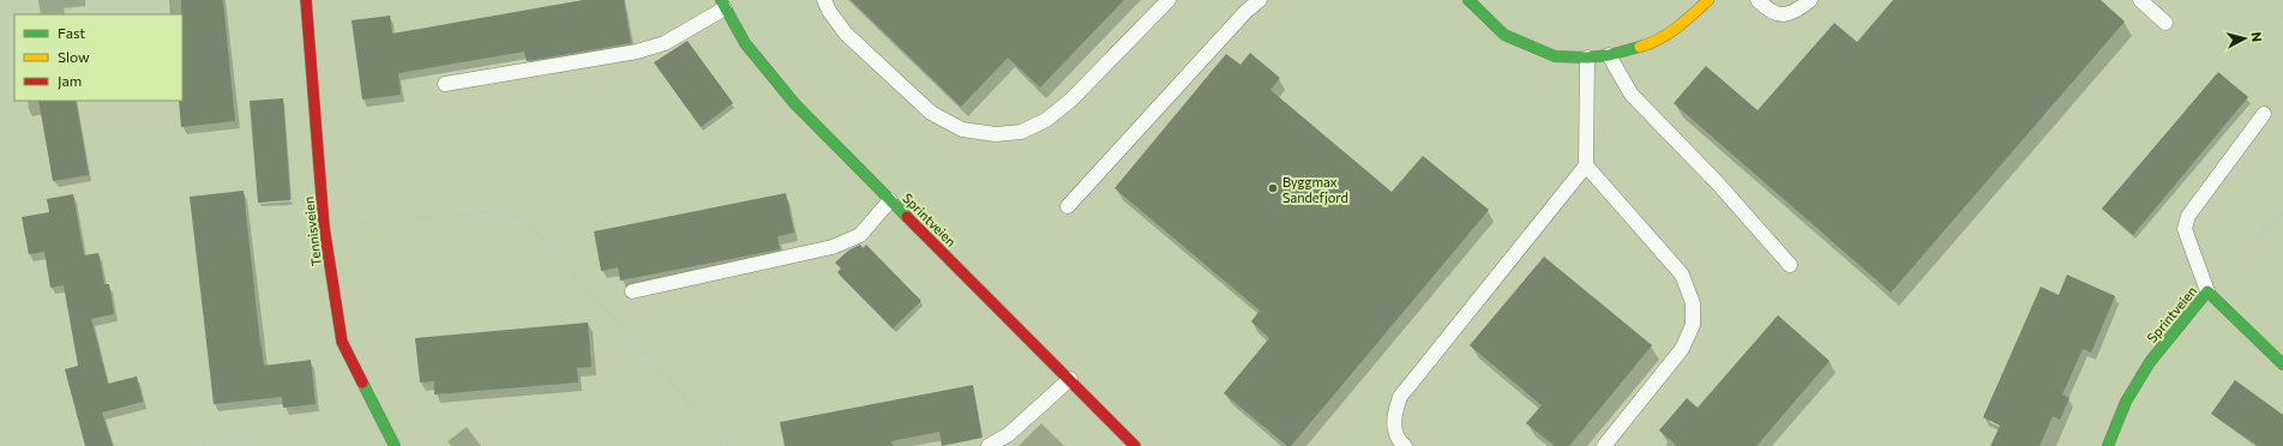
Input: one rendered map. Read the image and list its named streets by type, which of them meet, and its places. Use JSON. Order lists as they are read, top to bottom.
{
  "streets": {
    "street": ["Sprintveien", "Tennisveien"]
  },
  "places": ["Byggmax Sandefjord"],
  "legend": ["Fast", "Slow", "Jam"],
  "north": "right"
}
